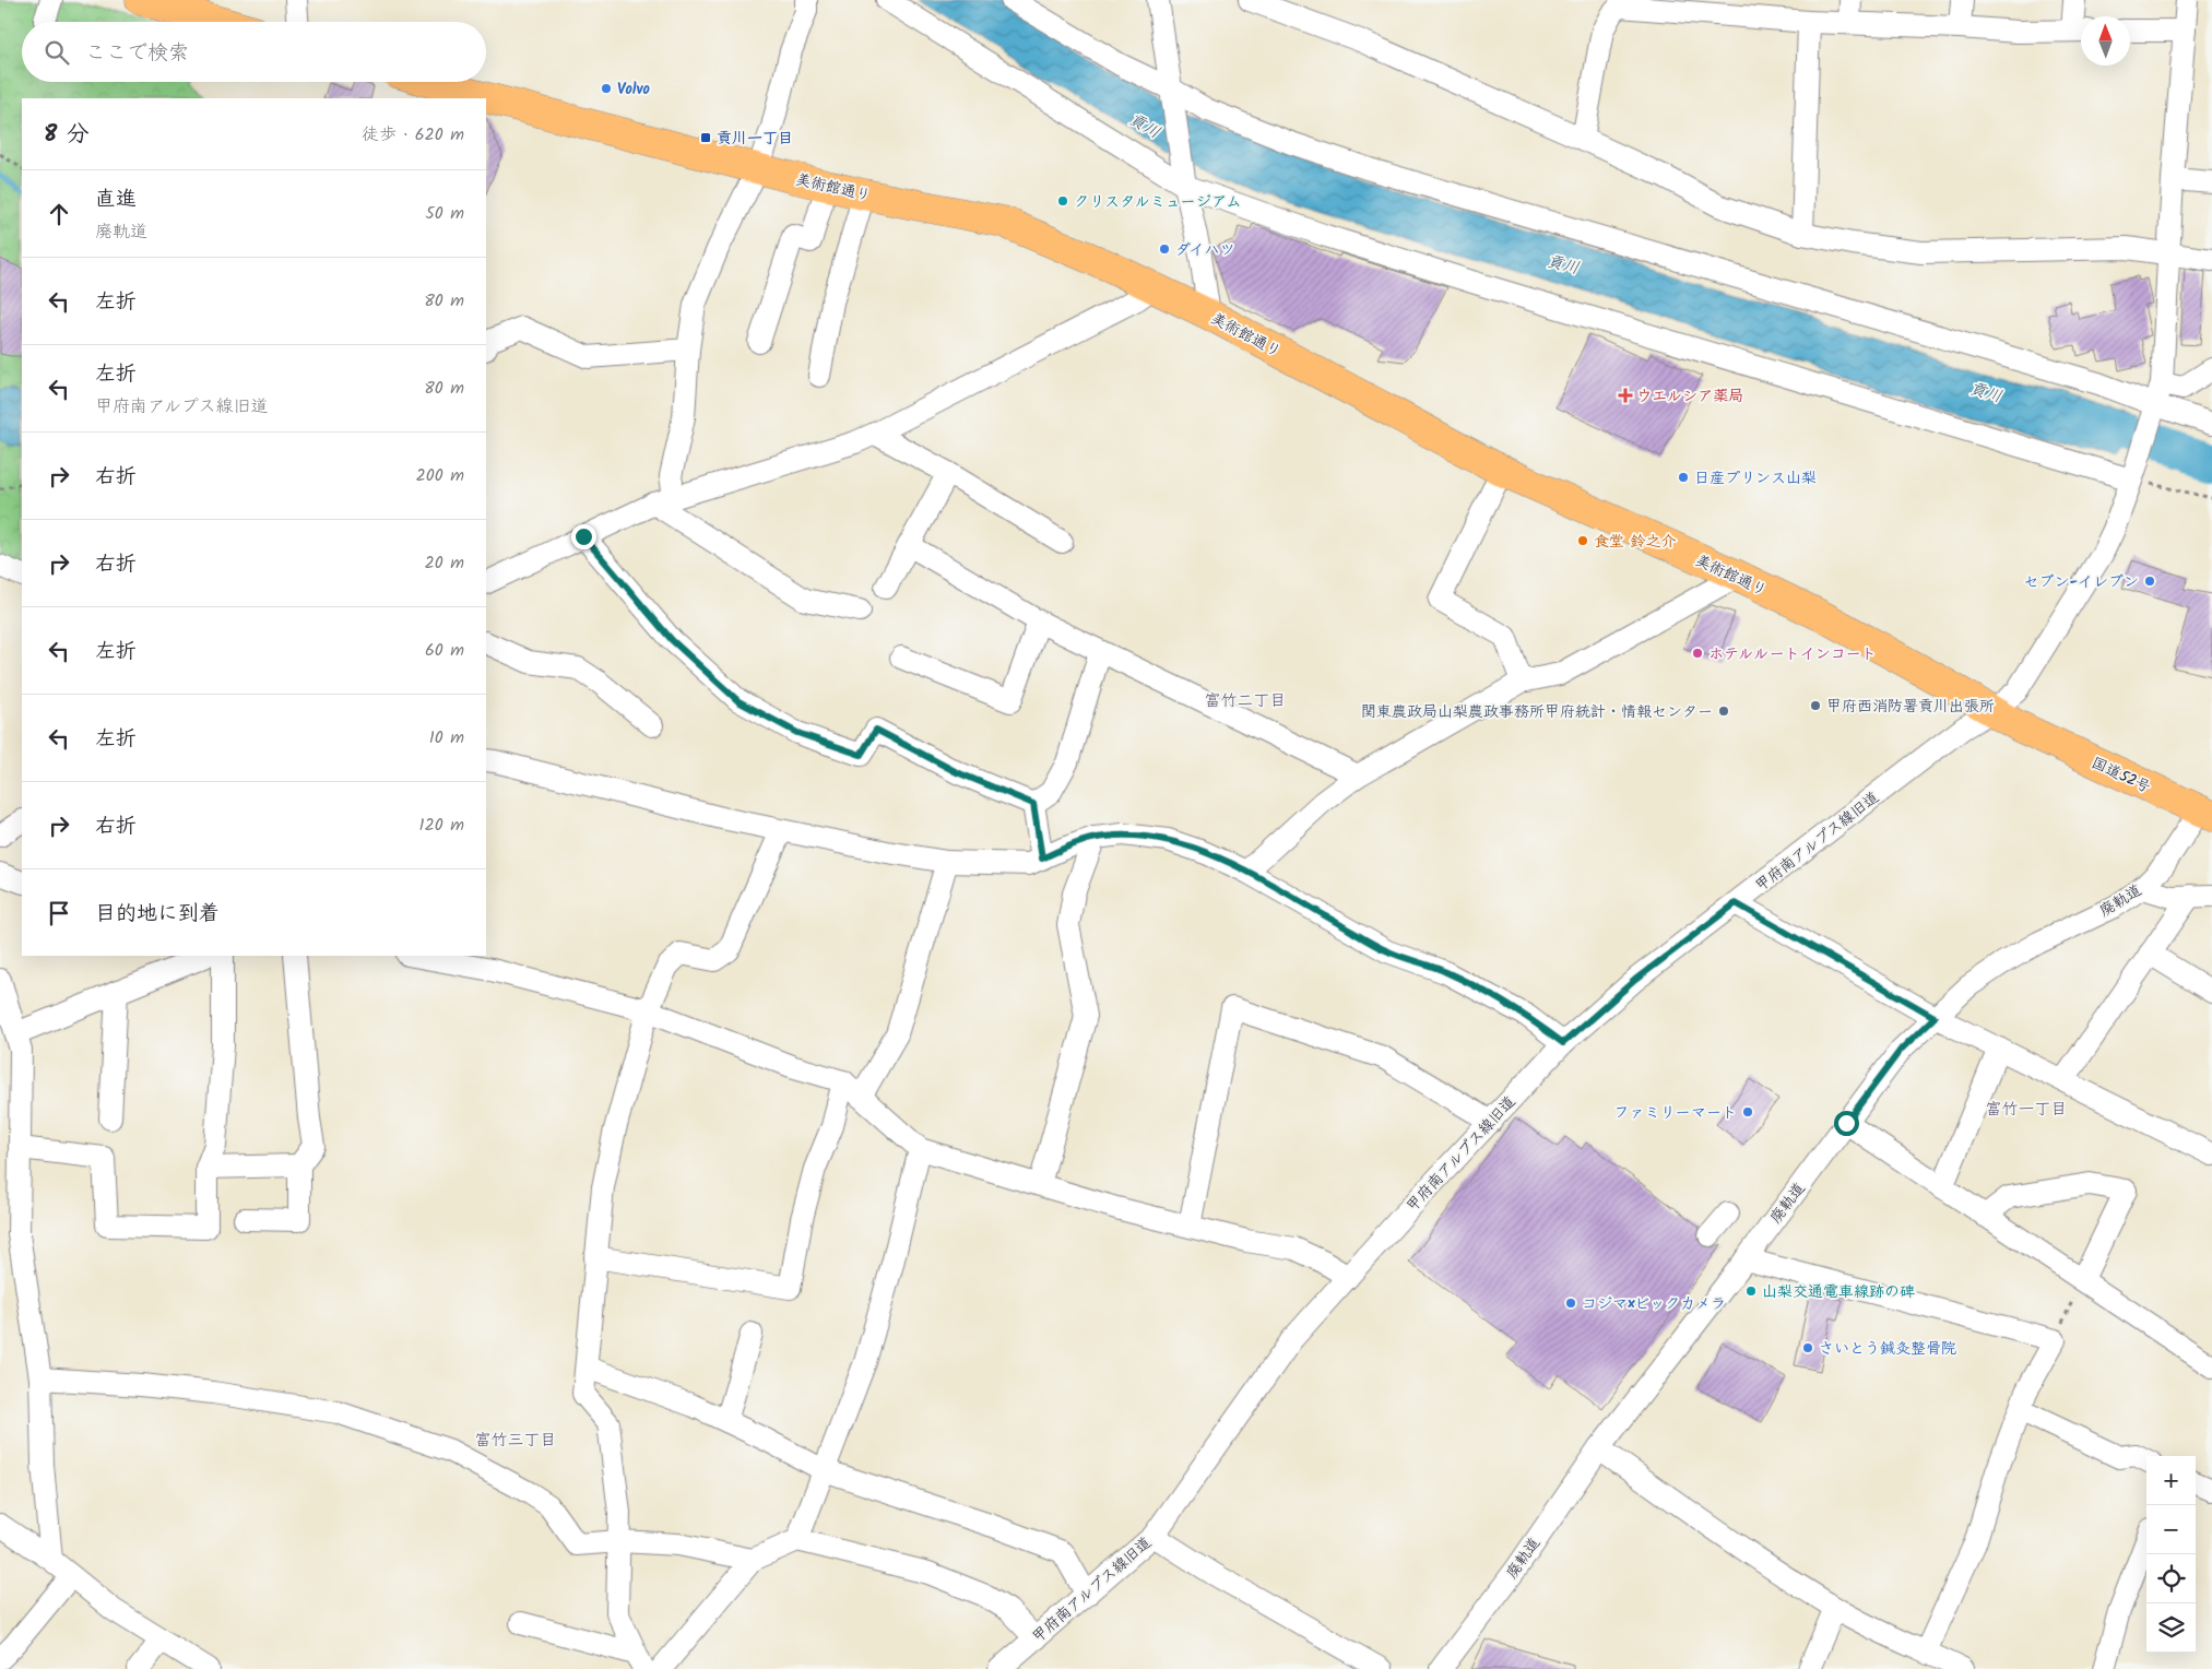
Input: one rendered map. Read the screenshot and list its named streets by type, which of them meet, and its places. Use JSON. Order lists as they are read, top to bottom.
{
  "streets": {
    "highway": ["美術館通り", "国道52号"],
    "street": ["甲府南アルプス線旧道", "廃軌道"]
  },
  "crossings": [
    ["美術館通り", "国道52号"],
    ["美術館通り", "甲府南アルプス線旧道"],
    ["国道52号", "廃軌道"]
  ],
  "districts": ["富竹二丁目", "富竹一丁目", "富竹三丁目"],
  "water": ["貢川"],
  "places": {
    "other": [
      "Volvo",
      "クリスタルミュージアム",
      "ダイハツ",
      "日産プリンス山梨",
      "食堂 鈴之介",
      "セブン-イレブン",
      "ホテルルートインコート",
      "甲府西消防署貢川出張所",
      "関東農政局山梨農政事務所甲府統計・情報センター",
      "ファミリーマート",
      "山梨交通電車線跡の碑",
      "コジマ×ビックカメラ",
      "さいとう鍼灸整骨院"
    ],
    "transit": ["貢川一丁目"],
    "health": ["ウエルシア薬局"]
  },
  "north": "top",
  "page": {
    "search": "ここで検索",
    "heading": ["8 分", "徒歩 · 620 m"],
    "list": [
      ["直進", "廃軌道", "50 m"],
      ["左折", "80 m"],
      ["左折", "甲府南アルプス線旧道", "80 m"],
      ["右折", "200 m"],
      ["右折", "20 m"],
      ["左折", "60 m"],
      ["左折", "10 m"],
      ["右折", "120 m"],
      "目的地に到着"
    ],
    "map_buttons": ["+", "−"]
  }
}
